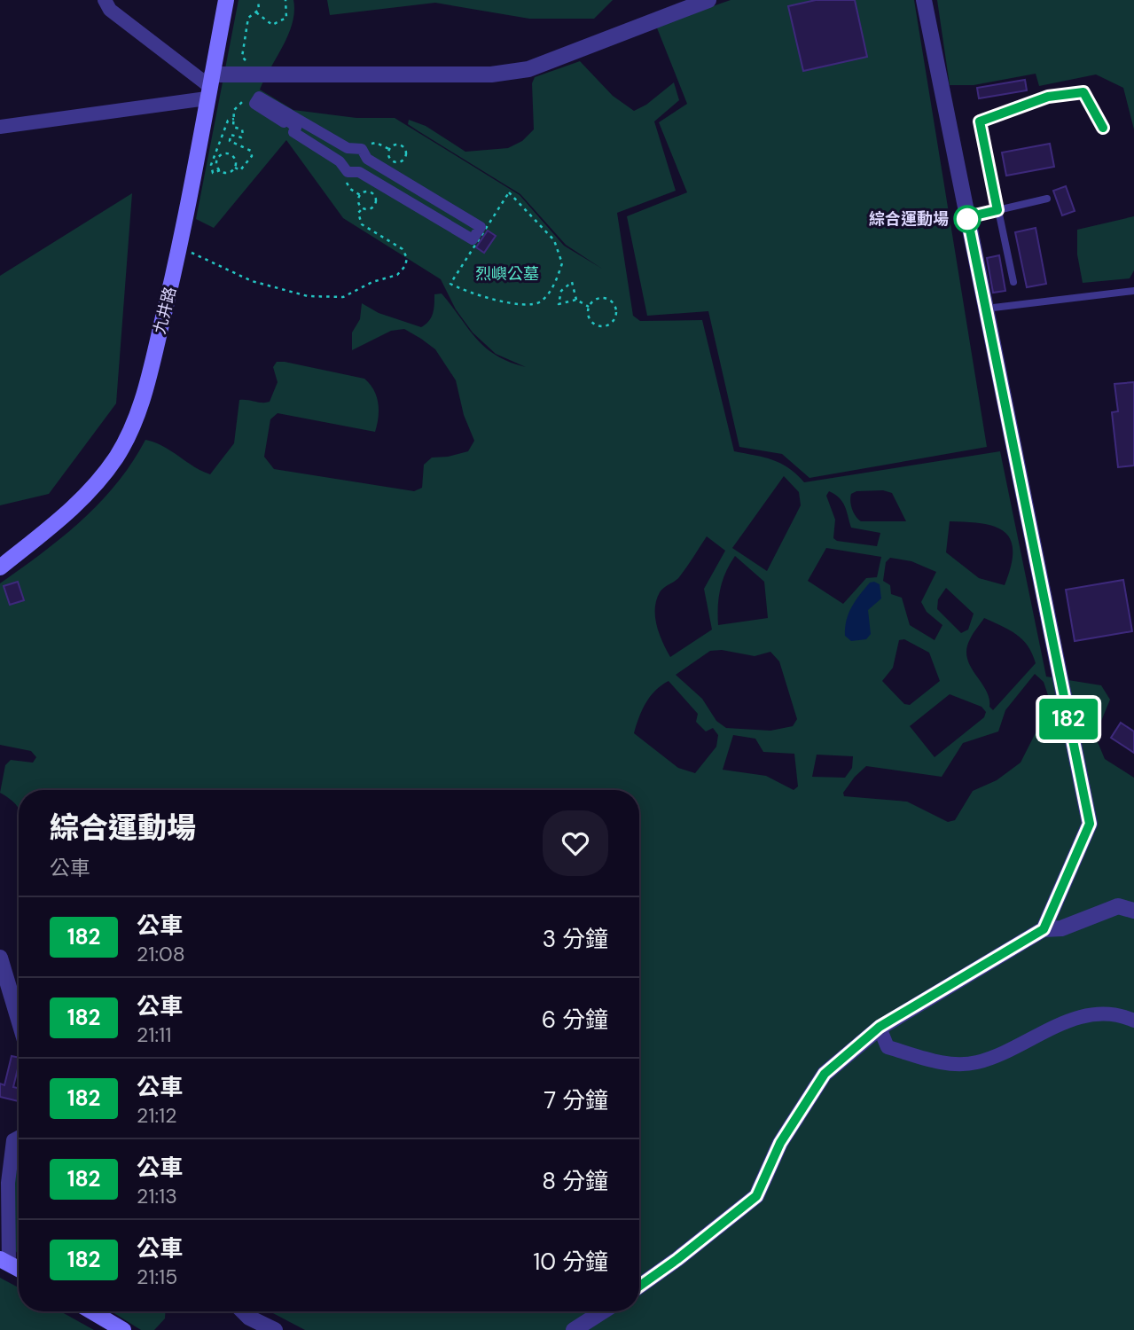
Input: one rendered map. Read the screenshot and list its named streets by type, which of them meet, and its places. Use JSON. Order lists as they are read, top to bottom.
{
  "streets": {
    "main road": ["九井路"]
  },
  "parks": ["烈嶼公墓"],
  "places": ["綜合運動場"],
  "lines": ["bus line 182"],
  "page": {
    "on_map": "182",
    "heading": ["綜合運動場", "公車"],
    "list": [
      {
        "mark": "182",
        "name": "公車",
        "note": "21:08",
        "value": "3 分鐘"
      },
      {
        "mark": "182",
        "name": "公車",
        "note": "21:11",
        "value": "6 分鐘"
      },
      {
        "mark": "182",
        "name": "公車",
        "note": "21:12",
        "value": "7 分鐘"
      },
      {
        "mark": "182",
        "name": "公車",
        "note": "21:13",
        "value": "8 分鐘"
      },
      {
        "mark": "182",
        "name": "公車",
        "note": "21:15",
        "value": "10 分鐘"
      }
    ]
  }
}
